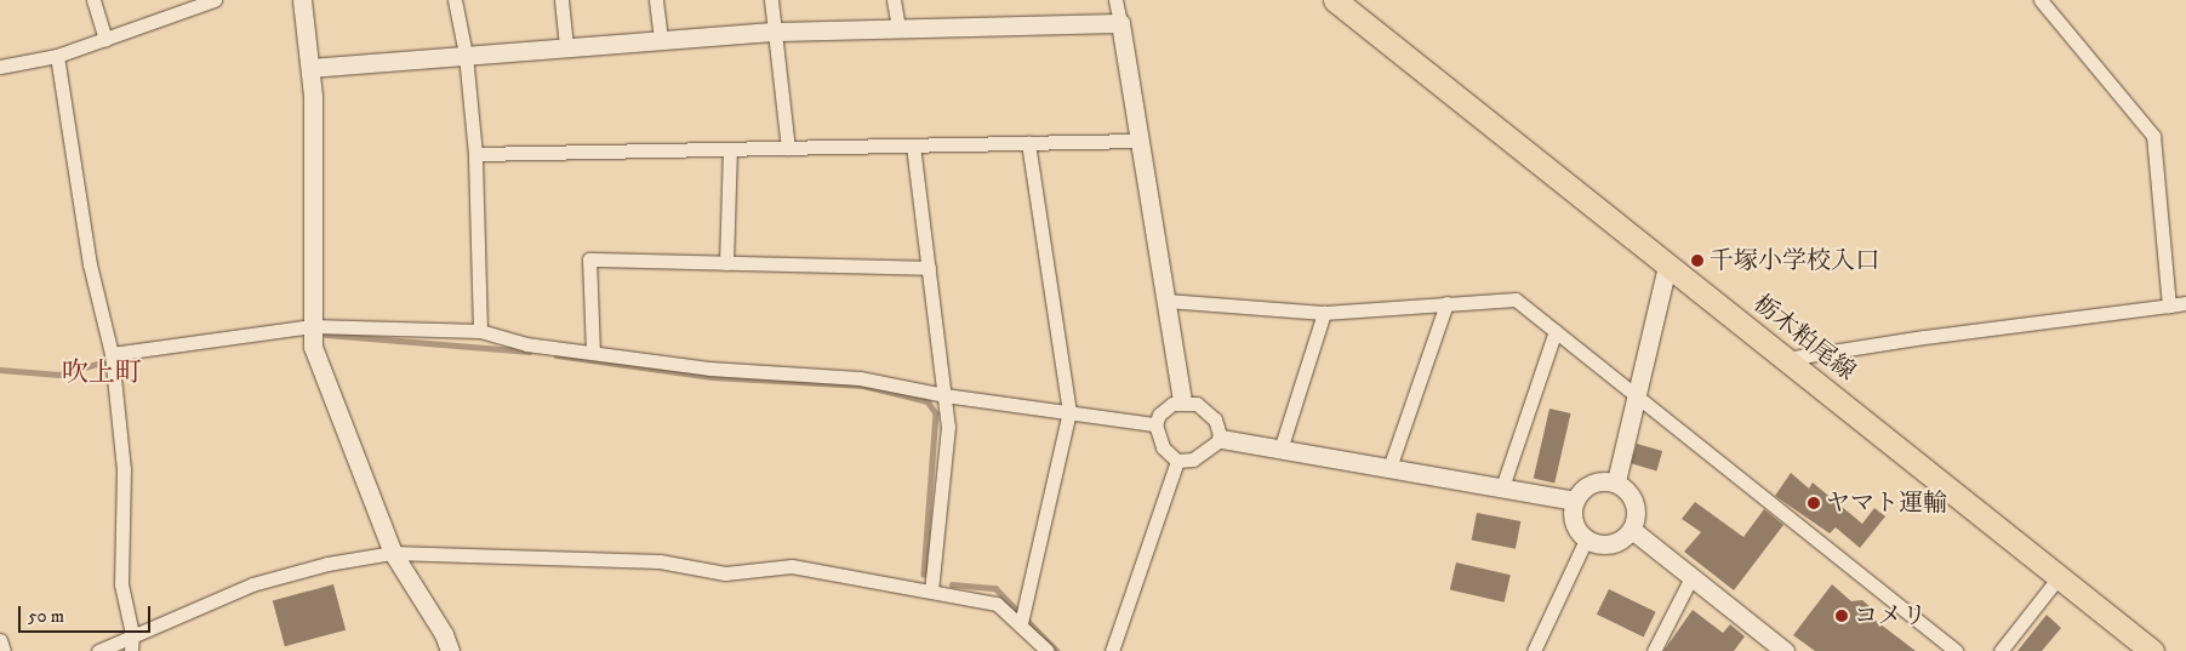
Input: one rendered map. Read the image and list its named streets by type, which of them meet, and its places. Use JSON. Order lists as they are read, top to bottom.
{
  "streets": {
    "main road": ["栃木粕尾線"]
  },
  "districts": ["吹上町"],
  "places": ["千塚小学校入口", "ヤマト運輸", "コメリ"],
  "scale_bar": "50 m"
}
